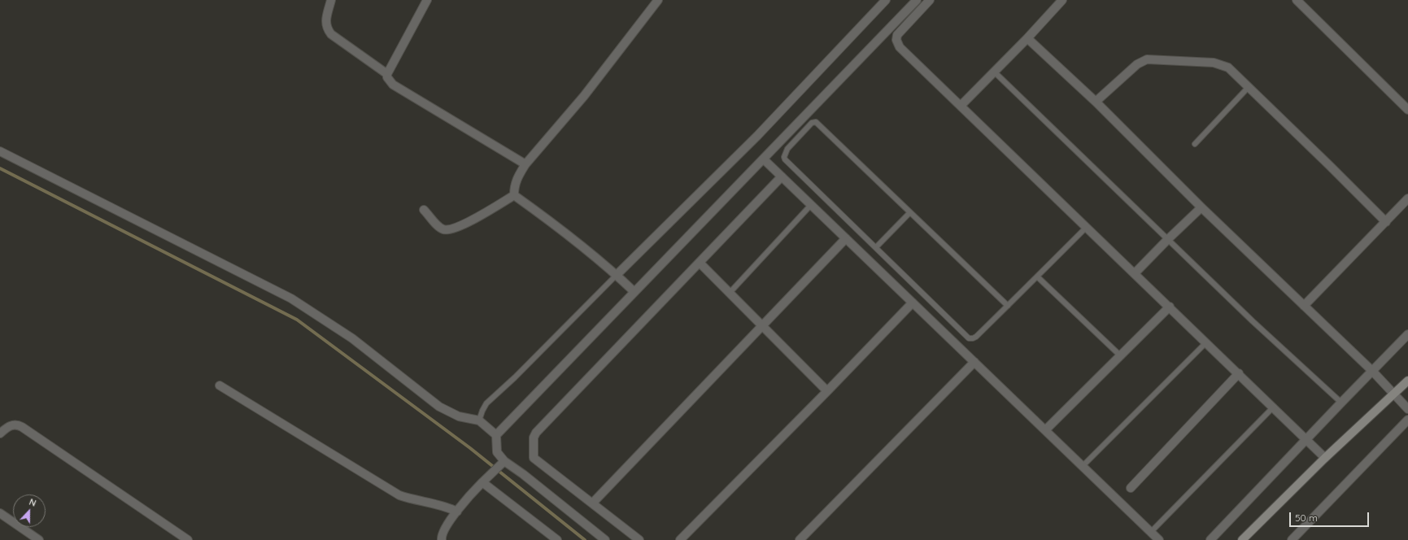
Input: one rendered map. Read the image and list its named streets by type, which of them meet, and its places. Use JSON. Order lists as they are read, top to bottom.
{
  "scale_bar": "50 m",
  "north": "top"
}
